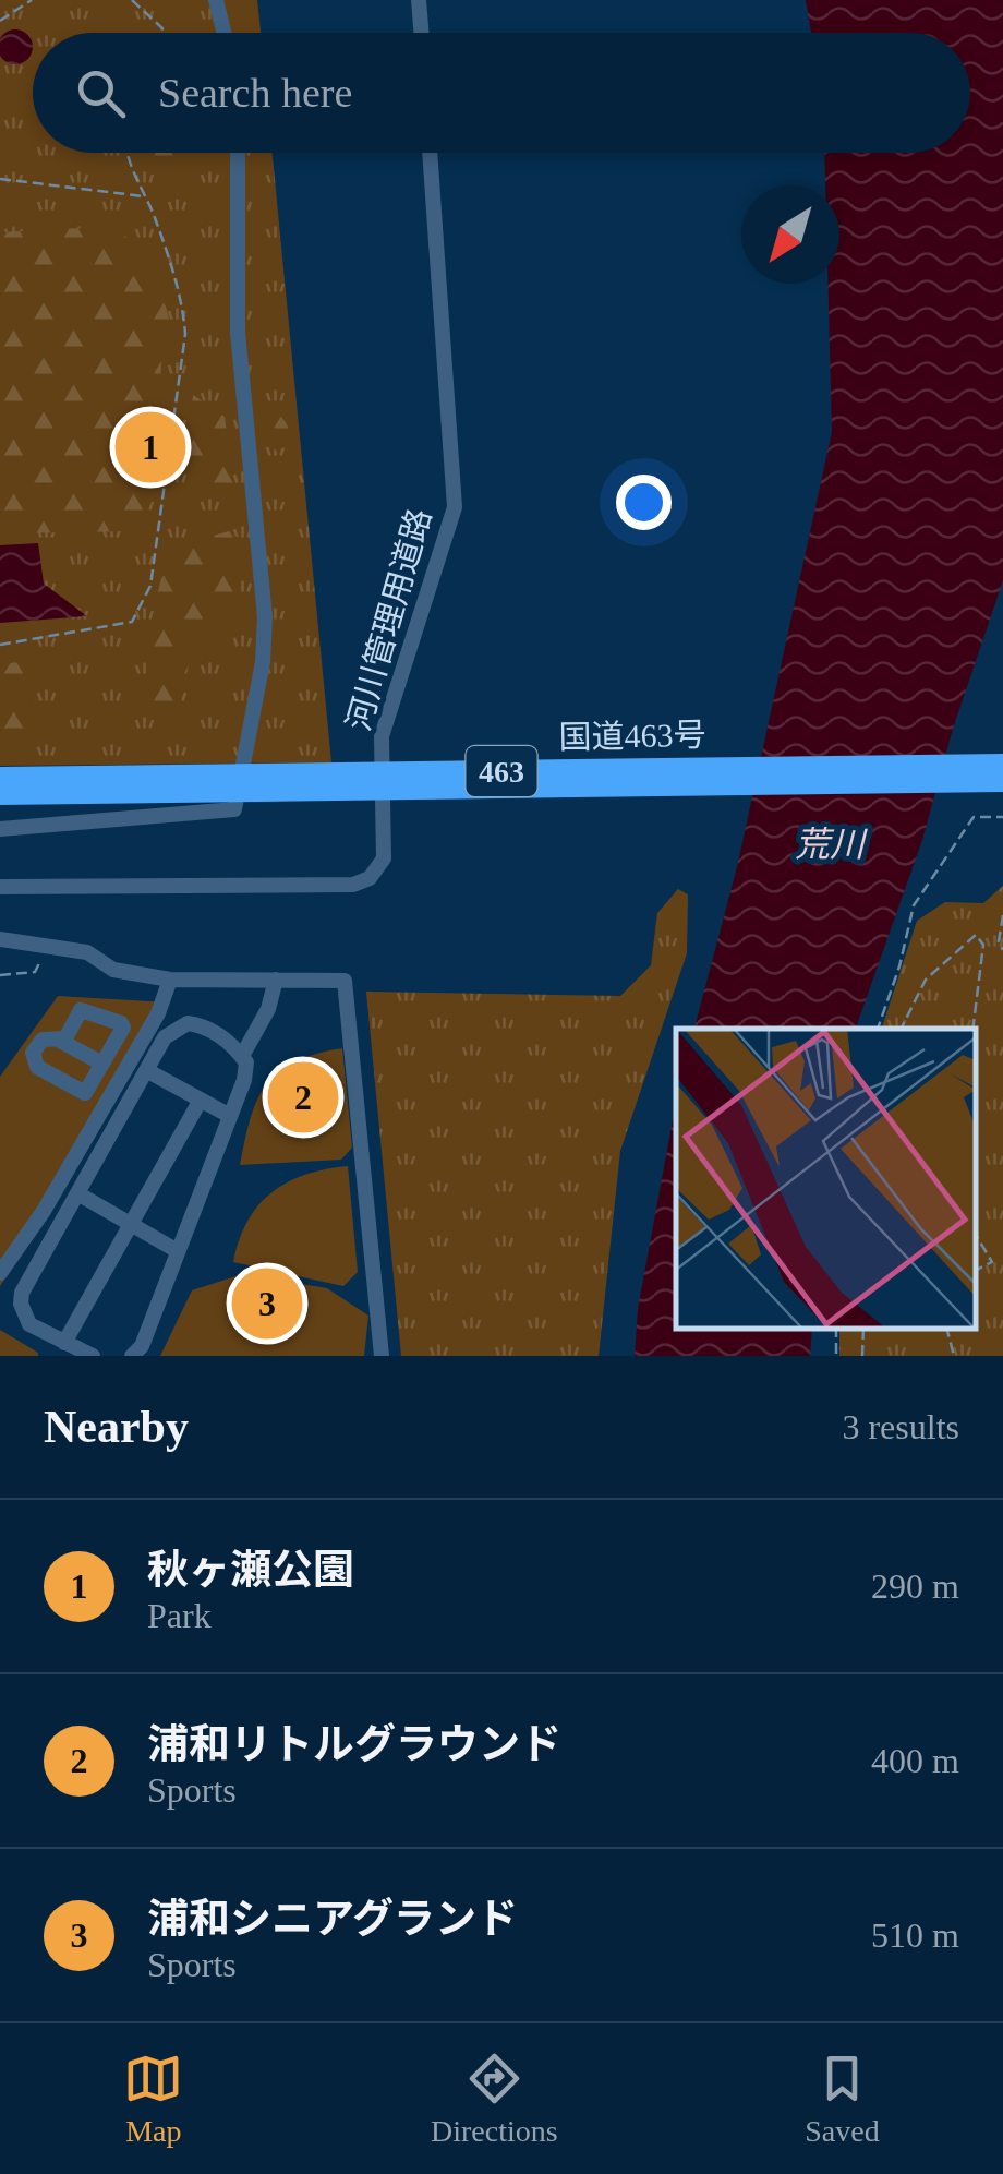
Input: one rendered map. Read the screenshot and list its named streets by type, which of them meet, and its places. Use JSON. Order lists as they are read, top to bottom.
{
  "streets": {
    "highway": ["国道463号", "463"],
    "street": ["河川管理用道路"]
  },
  "water": ["荒川"],
  "north": "bottom left",
  "page": {
    "search": "Search here",
    "pins": ["1", "2", "3"],
    "heading": ["Nearby", "3 results"],
    "list": [
      {
        "mark": "1",
        "name": "秋ヶ瀬公園",
        "note": "Park",
        "value": "290 m"
      },
      {
        "mark": "2",
        "name": "浦和リトルグラウンド",
        "note": "Sports",
        "value": "400 m"
      },
      {
        "mark": "3",
        "name": "浦和シニアグランド",
        "note": "Sports",
        "value": "510 m"
      }
    ],
    "nav": ["Map", "Directions", "Saved"]
  }
}
